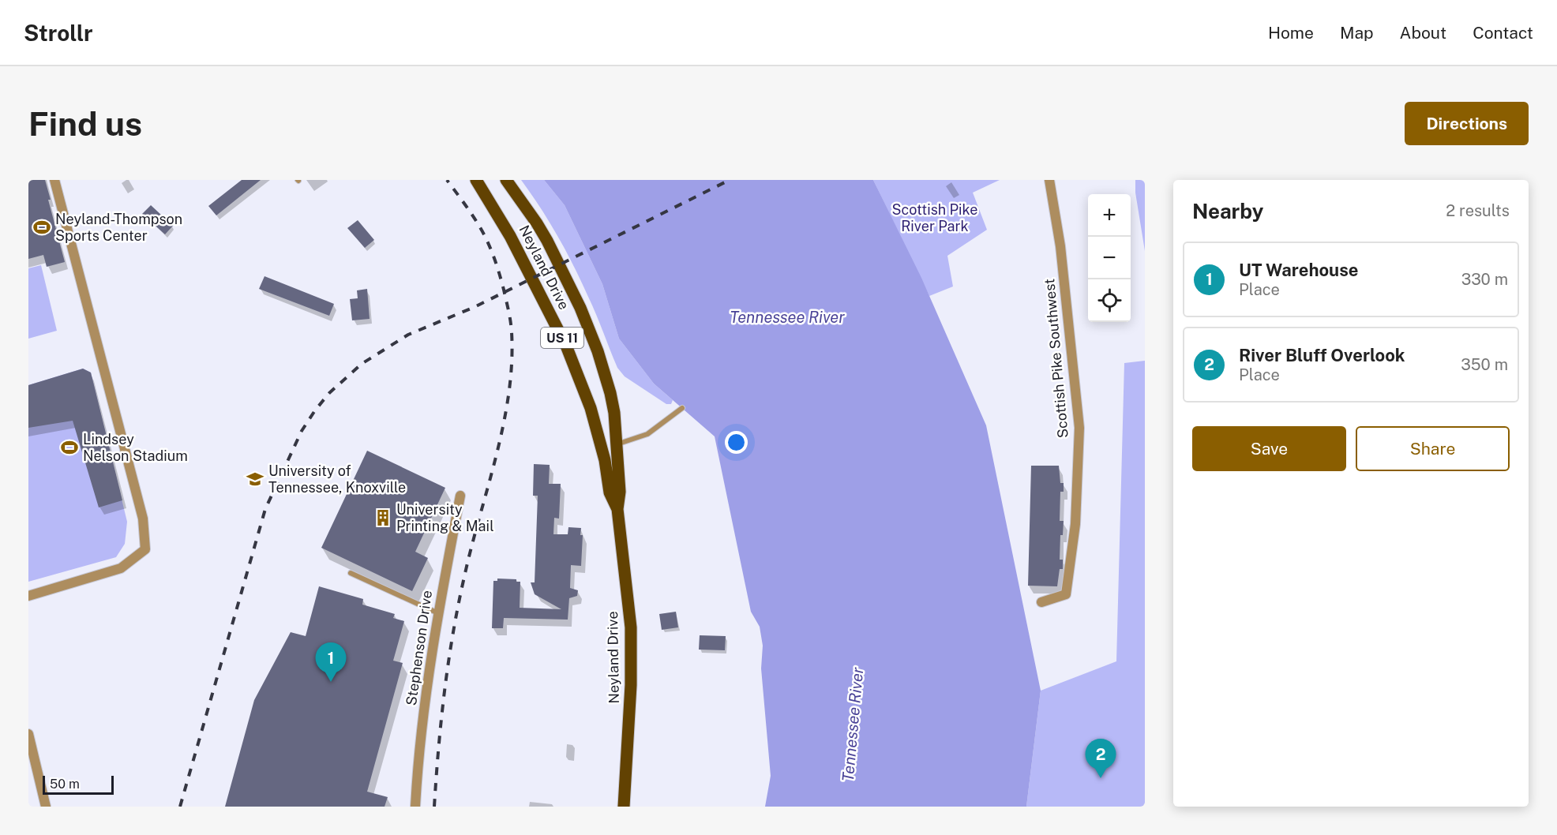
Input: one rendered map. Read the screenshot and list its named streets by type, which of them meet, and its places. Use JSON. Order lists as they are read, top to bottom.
{
  "streets": {
    "main road": ["Neyland Drive", "US 11"],
    "street": ["Scottish Pike Southwest", "Stephenson Drive"]
  },
  "water": ["Tennessee River"],
  "parks": ["Scottish Pike River Park"],
  "places": {
    "sports": ["Neyland-Thompson Sports Center", "Lindsey Nelson Stadium"],
    "school or university": ["University of Tennessee, Knoxville"],
    "building": ["University Printing & Mail"]
  },
  "scale_bar": "50 m",
  "page": {
    "header": "Strollr",
    "nav": [
      "Home",
      "Map",
      "About",
      "Contact"
    ],
    "buttons": [
      "Directions",
      ["Save", "Share"]
    ],
    "title": "Find us",
    "heading": ["Nearby", "2 results"],
    "map_buttons": ["+", "−"],
    "list": [
      {
        "mark": "1",
        "name": "UT Warehouse",
        "note": "Place",
        "value": "330 m"
      },
      {
        "mark": "2",
        "name": "River Bluff Overlook",
        "note": "Place",
        "value": "350 m"
      }
    ],
    "pins": ["1", "2"],
    "scale": "50 m"
  }
}
